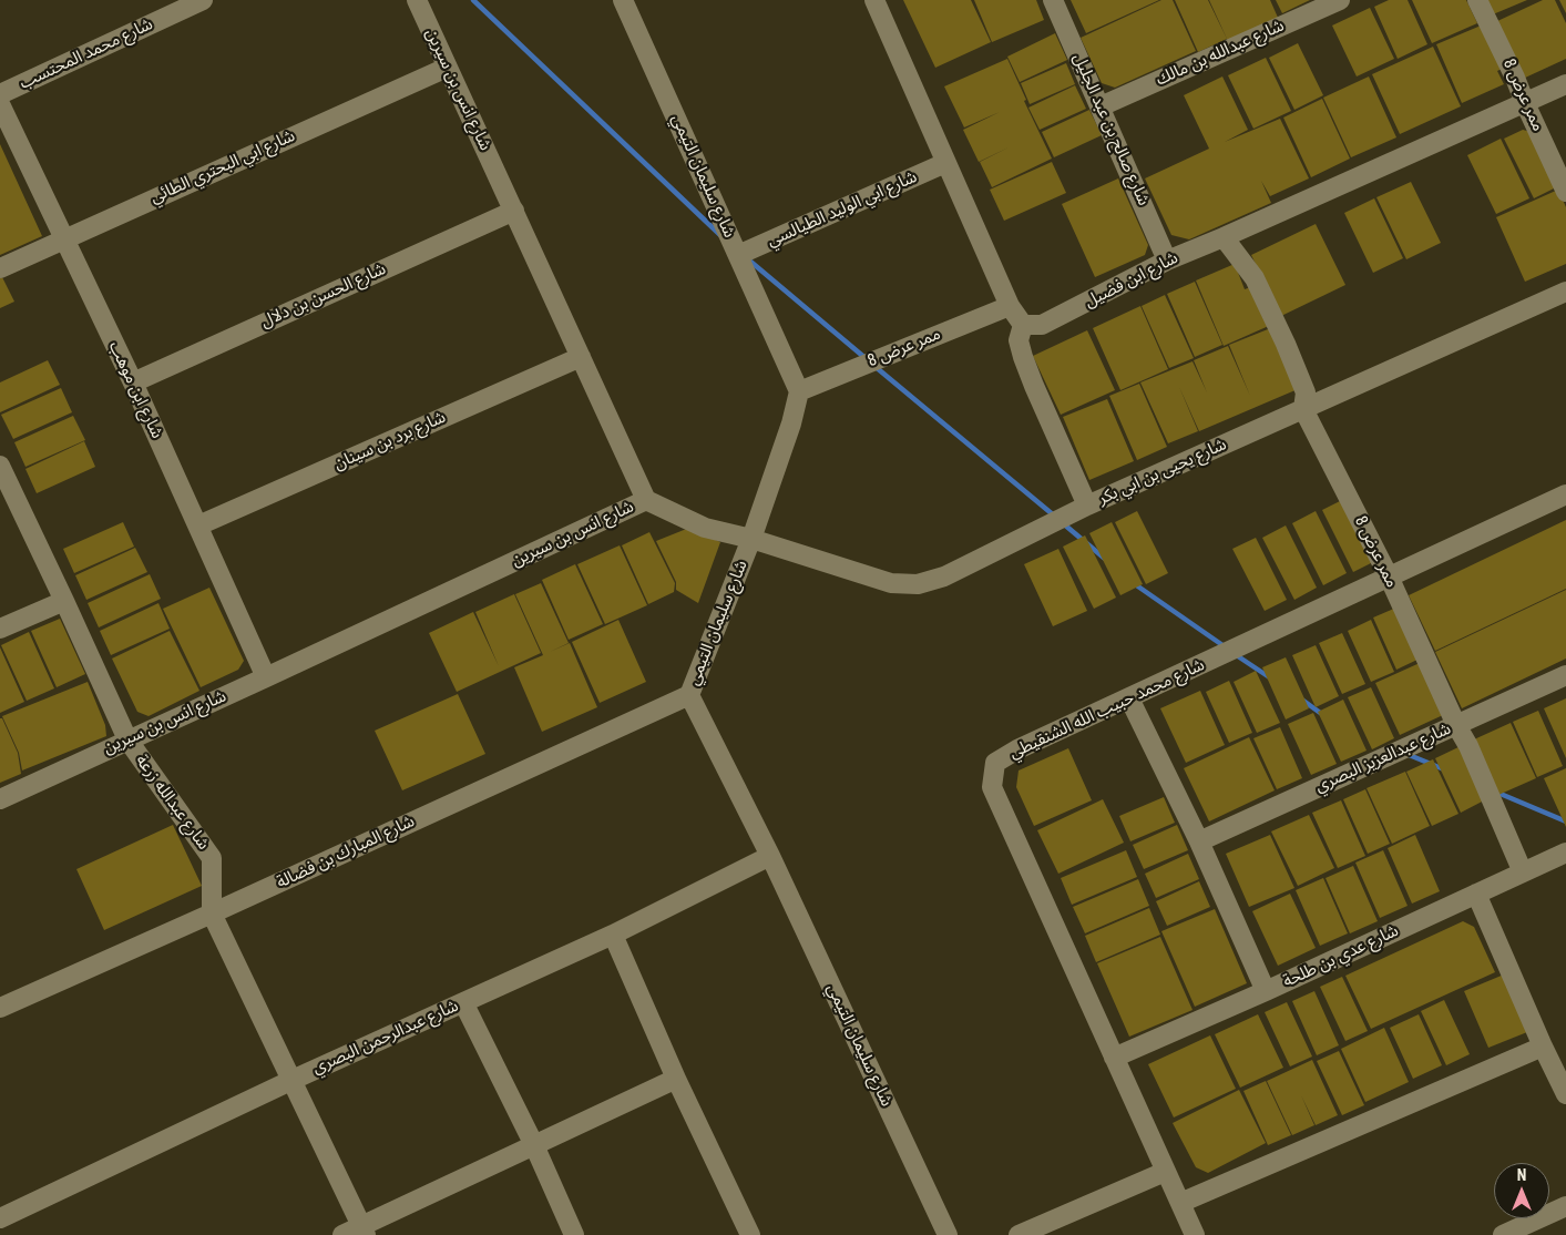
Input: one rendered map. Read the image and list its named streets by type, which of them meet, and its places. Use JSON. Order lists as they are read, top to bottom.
{
  "streets": {
    "street": [
      "شارع عبدالله بن مالك",
      "شارع محمد المحتسب",
      "شارع انس بن سيرين",
      "ممر عرض 8",
      "شارع صالح بن عبد الجليل",
      "شارع ابي البحتري الطائي",
      "شارع سليمان التيمي",
      "شارع ابي الوليد الطيالسي",
      "شارع ابن فضيل",
      "شارع الحسن بن دلال",
      "شارع ابن موهب",
      "شارع برد بن سينان",
      "شارع يحيى بن ابي بكر",
      "شارع محمد حبيب الله الشنقيطي",
      "شارع عبدالعزيز البصري",
      "شارع عبدالله زرعة",
      "شارع المبارك بن فضالة",
      "شارع عدي بن طلحة",
      "شارع عبدالرحمن البصري"
    ]
  },
  "crossings": [
    ["شارع عبدالله بن مالك", "شارع صالح بن عبد الجليل"],
    ["شارع انس بن سيرين", "شارع ابي البحتري الطائي"],
    ["شارع انس بن سيرين", "شارع الحسن بن دلال"],
    ["شارع انس بن سيرين", "شارع ابن موهب"],
    ["شارع انس بن سيرين", "شارع برد بن سينان"],
    ["شارع انس بن سيرين", "شارع يحيى بن ابي بكر"],
    ["شارع انس بن سيرين", "شارع عبدالله زرعة"],
    ["ممر عرض 8", "شارع سليمان التيمي"],
    ["ممر عرض 8", "شارع ابن فضيل"],
    ["ممر عرض 8", "شارع يحيى بن ابي بكر"],
    ["ممر عرض 8", "شارع محمد حبيب الله الشنقيطي"],
    ["ممر عرض 8", "شارع عبدالعزيز البصري"],
    ["ممر عرض 8", "شارع عدي بن طلحة"],
    ["شارع صالح بن عبد الجليل", "شارع ابن فضيل"],
    ["شارع ابي البحتري الطائي", "شارع ابن موهب"],
    ["شارع سليمان التيمي", "شارع ابي الوليد الطيالسي"],
    ["شارع سليمان التيمي", "شارع يحيى بن ابي بكر"],
    ["شارع سليمان التيمي", "شارع المبارك بن فضالة"],
    ["شارع سليمان التيمي", "شارع عبدالرحمن البصري"],
    ["شارع الحسن بن دلال", "شارع ابن موهب"],
    ["شارع ابن موهب", "شارع برد بن سينان"],
    ["شارع محمد حبيب الله الشنقيطي", "شارع عدي بن طلحة"],
    ["شارع عبدالله زرعة", "شارع المبارك بن فضالة"],
    ["شارع عبدالله زرعة", "شارع عبدالرحمن البصري"]
  ],
  "north": "top"
}
